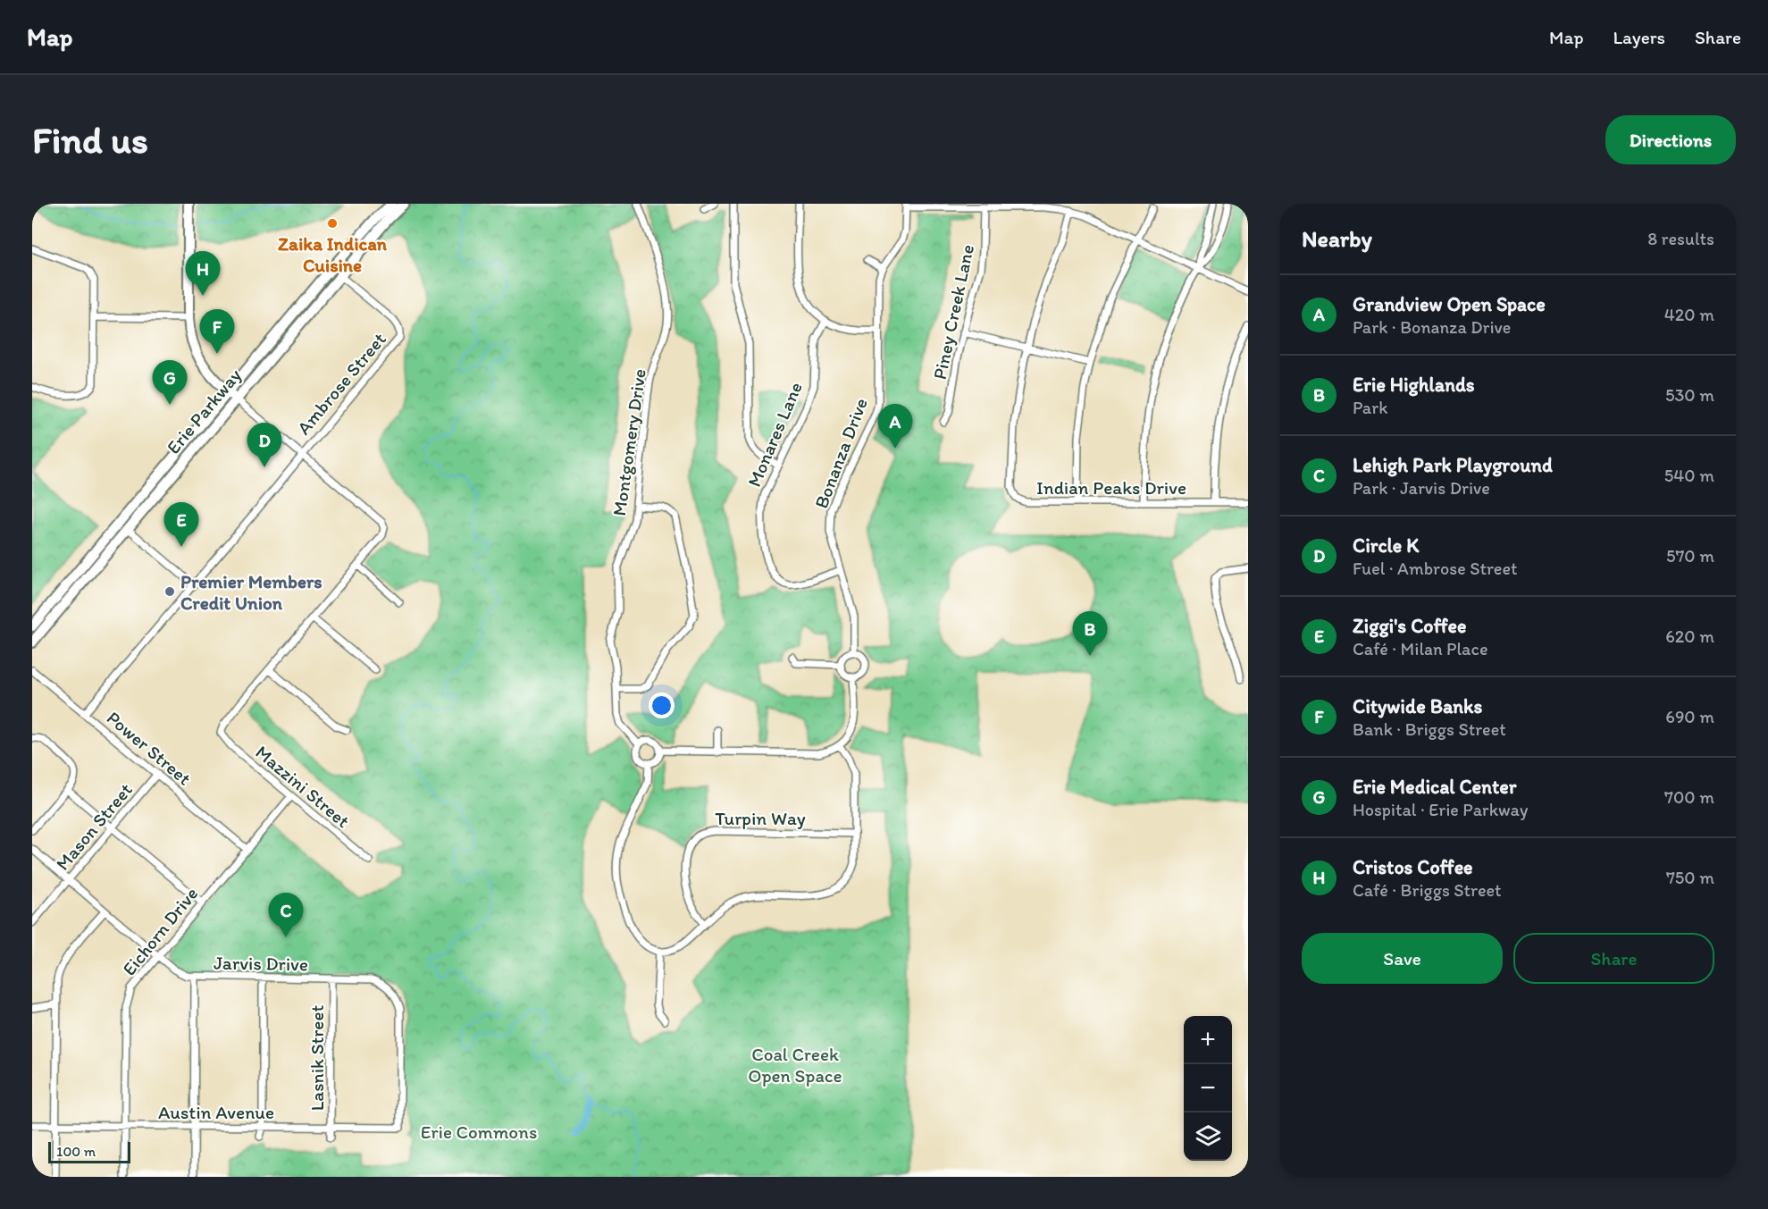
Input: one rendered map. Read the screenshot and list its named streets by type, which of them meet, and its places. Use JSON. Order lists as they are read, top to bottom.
{
  "streets": {
    "main road": ["Erie Parkway"],
    "street": [
      "Piney Creek Lane",
      "Ambrose Street",
      "Monares Lane",
      "Montgomery Drive",
      "Bonanza Drive",
      "Indian Peaks Drive",
      "Power Street",
      "Mazzini Street",
      "Turpin Way",
      "Mason Street",
      "Eichorn Drive",
      "Jarvis Drive",
      "Lasnik Street",
      "Austin Avenue"
    ]
  },
  "crossings": [
    ["Ambrose Street", "Erie Parkway"],
    ["Ambrose Street", "Power Street"],
    ["Monares Lane", "Bonanza Drive"],
    ["Power Street", "Mason Street"],
    ["Power Street", "Eichorn Drive"],
    ["Mazzini Street", "Eichorn Drive"],
    ["Mason Street", "Jarvis Drive"],
    ["Eichorn Drive", "Jarvis Drive"],
    ["Eichorn Drive", "Austin Avenue"],
    ["Jarvis Drive", "Lasnik Street"],
    ["Jarvis Drive", "Austin Avenue"],
    ["Lasnik Street", "Austin Avenue"]
  ],
  "parks": ["Coal Creek Open Space", "Erie Commons"],
  "places": ["Zaika Indican Cuisine", "Premier Members Credit Union"],
  "scale_bar": "100 m",
  "page": {
    "header": "Map",
    "nav": ["Map", "Layers", "Share"],
    "buttons": [
      "Directions",
      ["Save", "Share"]
    ],
    "title": "Find us",
    "heading": ["Nearby", "8 results"],
    "pins": [
      "H",
      "F",
      "G",
      "A",
      "D",
      "E",
      "B",
      "C"
    ],
    "list": [
      {
        "mark": "A",
        "name": "Grandview Open Space",
        "note": "Park · Bonanza Drive",
        "value": "420 m"
      },
      {
        "mark": "B",
        "name": "Erie Highlands",
        "note": "Park",
        "value": "530 m"
      },
      {
        "mark": "C",
        "name": "Lehigh Park Playground",
        "note": "Park · Jarvis Drive",
        "value": "540 m"
      },
      {
        "mark": "D",
        "name": "Circle K",
        "note": "Fuel · Ambrose Street",
        "value": "570 m"
      },
      {
        "mark": "E",
        "name": "Ziggi's Coffee",
        "note": "Café · Milan Place",
        "value": "620 m"
      },
      {
        "mark": "F",
        "name": "Citywide Banks",
        "note": "Bank · Briggs Street",
        "value": "690 m"
      },
      {
        "mark": "G",
        "name": "Erie Medical Center",
        "note": "Hospital · Erie Parkway",
        "value": "700 m"
      },
      {
        "mark": "H",
        "name": "Cristos Coffee",
        "note": "Café · Briggs Street",
        "value": "750 m"
      }
    ],
    "map_buttons": ["+", "−"],
    "scale": "100 m"
  }
}
